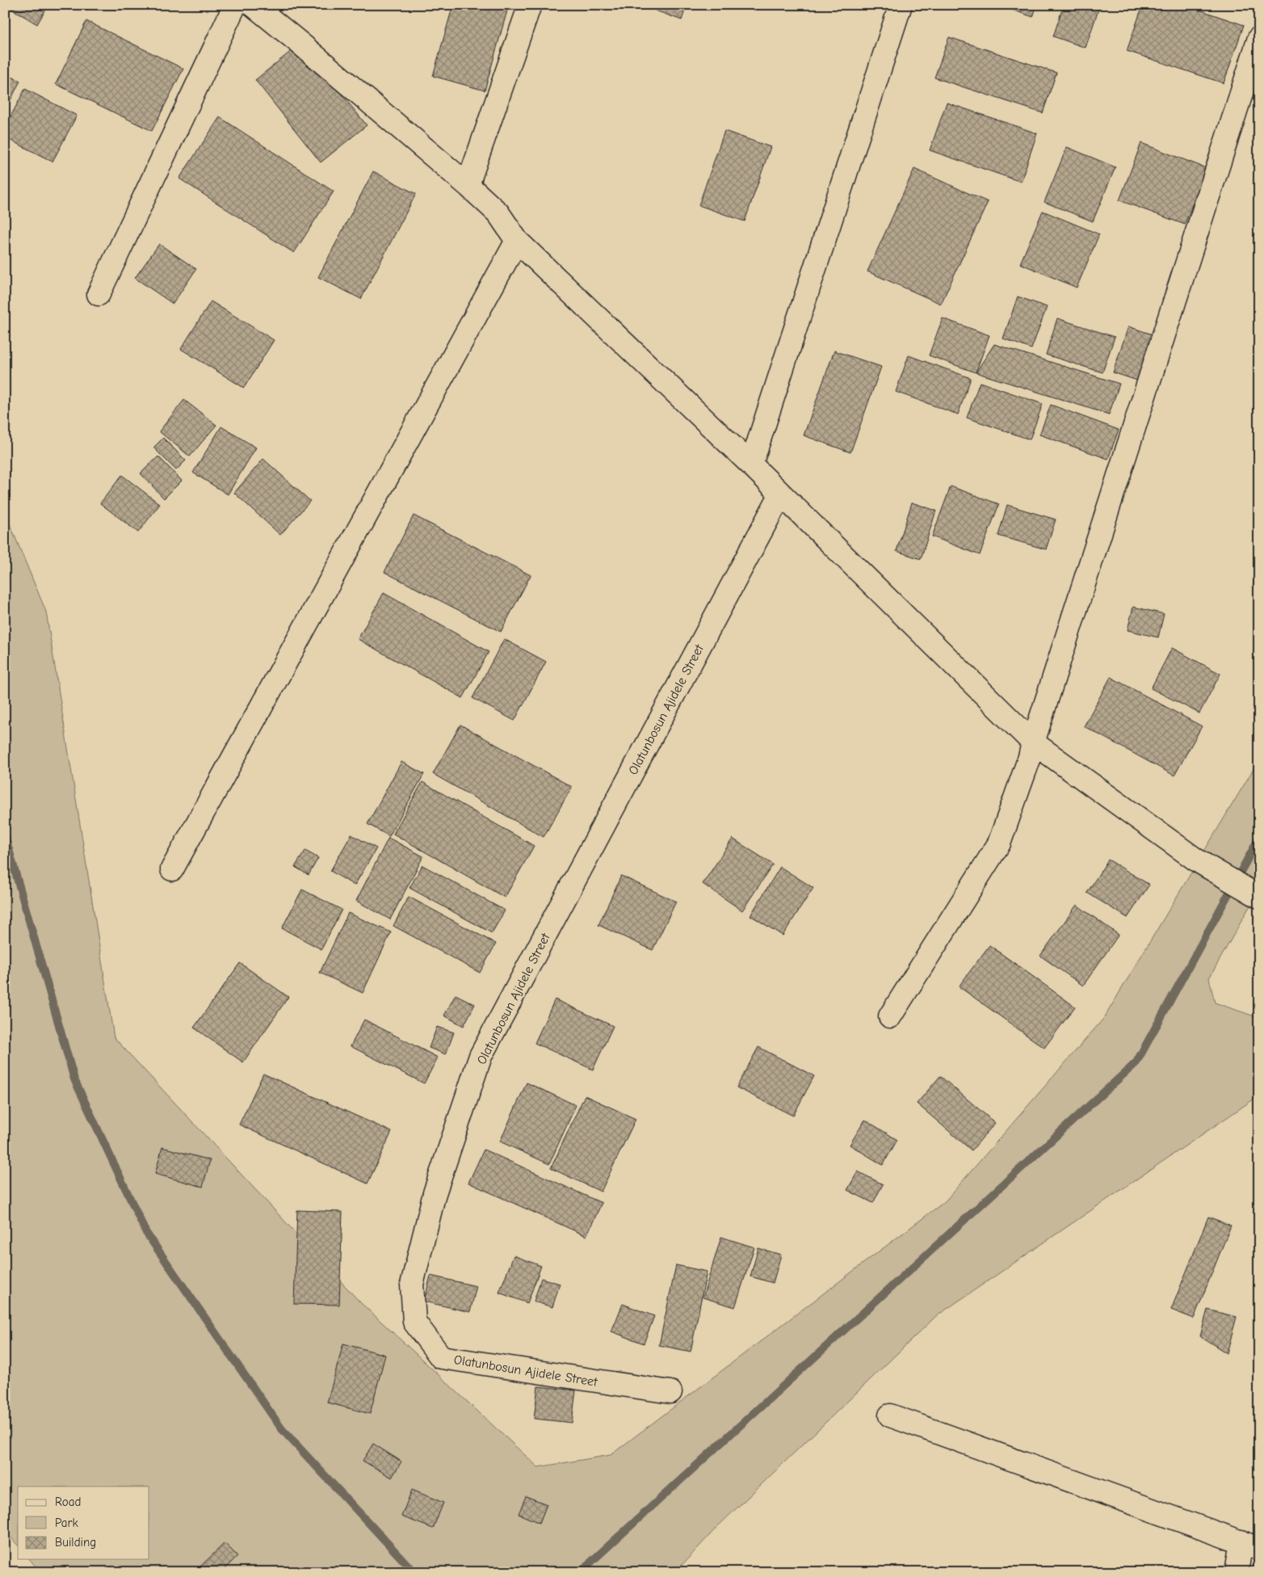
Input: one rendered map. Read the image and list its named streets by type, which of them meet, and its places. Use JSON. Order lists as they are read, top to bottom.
{
  "streets": {
    "street": ["Olatunbosun Ajidele Street"]
  },
  "legend": ["Road", "Park", "Building"]
}
